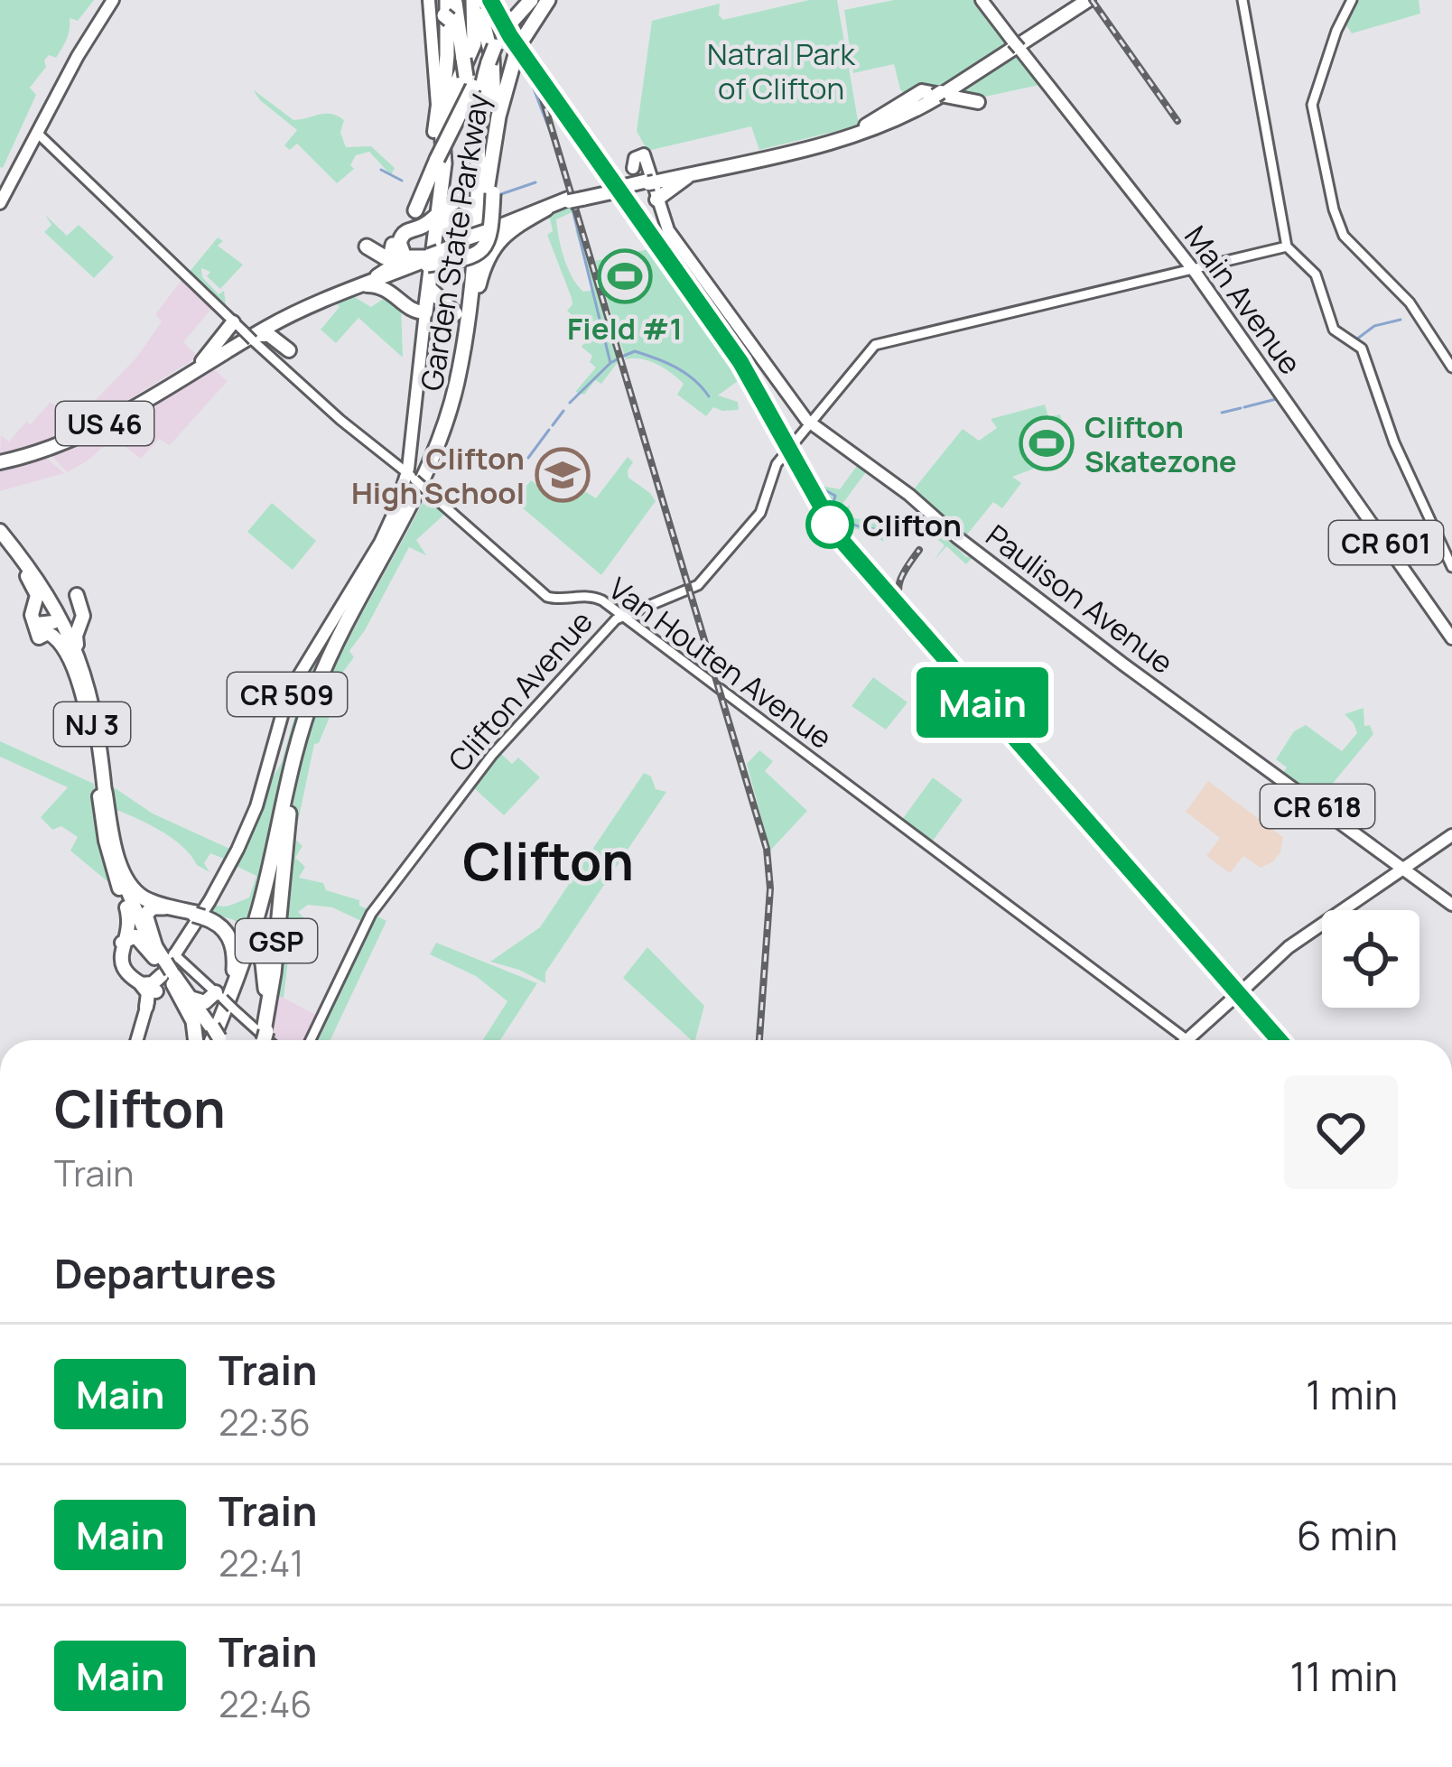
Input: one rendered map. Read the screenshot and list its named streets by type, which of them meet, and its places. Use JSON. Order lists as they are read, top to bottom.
{
  "streets": {
    "highway": [
      "Garden State Parkway",
      "US 46",
      "NJ 3",
      "GSP"
    ],
    "main road": [
      "Main Avenue",
      "CR 601",
      "Paulison Avenue",
      "Van Houten Avenue",
      "Clifton Avenue",
      "CR 509",
      "CR 618"
    ]
  },
  "crossings": [
    ["Garden State Parkway", "CR 509"],
    ["Garden State Parkway", "NJ 3"],
    ["Main Avenue", "Clifton Avenue"],
    ["US 46", "Van Houten Avenue"],
    ["Paulison Avenue", "Clifton Avenue"],
    ["Van Houten Avenue", "Clifton Avenue"],
    ["Van Houten Avenue", "CR 509"],
    ["CR 509", "NJ 3"]
  ],
  "districts": ["Clifton"],
  "parks": ["Natral Park of Clifton"],
  "places": {
    "sports": ["Field #1", "Clifton Skatezone"],
    "school or university": ["Clifton High School"],
    "other": ["Clifton"]
  },
  "page": {
    "on_map": "Main",
    "heading": [
      ["Clifton", "Train"],
      "Departures"
    ],
    "list": [
      {
        "mark": "Main",
        "name": "Train",
        "note": "22:36",
        "value": "1 min"
      },
      {
        "mark": "Main",
        "name": "Train",
        "note": "22:41",
        "value": "6 min"
      },
      {
        "mark": "Main",
        "name": "Train",
        "note": "22:46",
        "value": "11 min"
      }
    ]
  }
}
